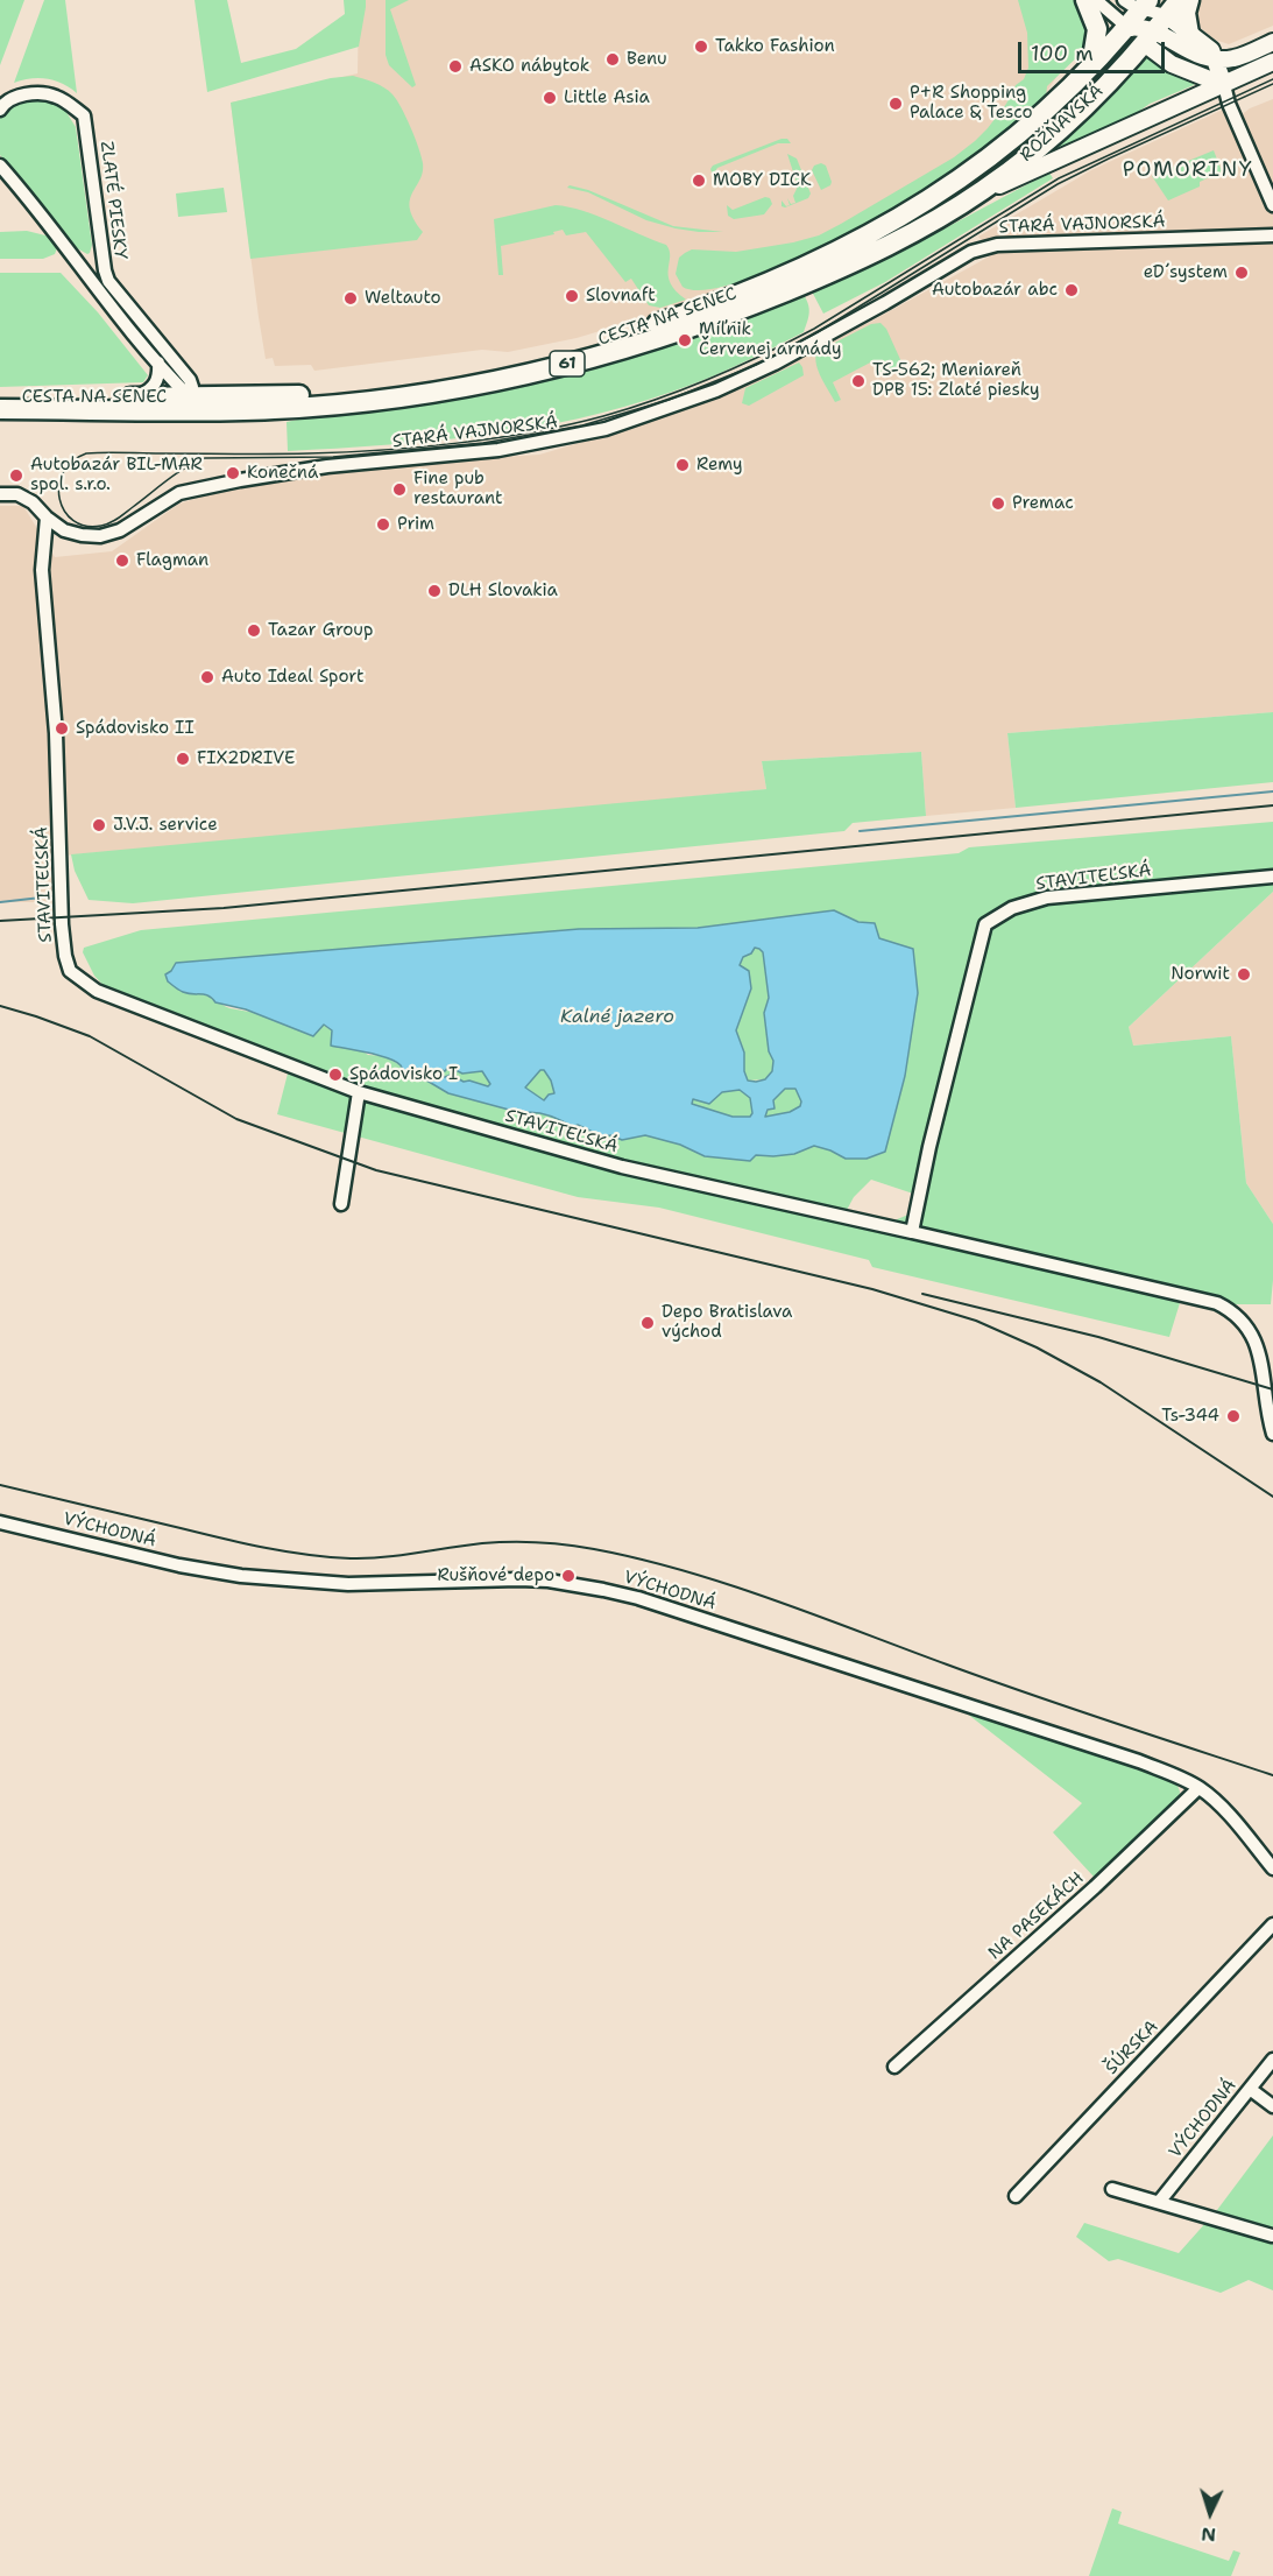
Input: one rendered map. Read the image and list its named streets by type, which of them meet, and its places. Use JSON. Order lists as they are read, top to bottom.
{
  "streets": {
    "main road": ["ROŽŇAVSKÁ", "CESTA NA SENEC", "61"],
    "street": [
      "ZLATÉ PIESKY",
      "STARÁ VAJNORSKÁ",
      "STAVITEĽSKÁ",
      "VÝCHODNÁ",
      "NA PASEKÁCH",
      "ŠÚRSKA"
    ]
  },
  "crossings": [
    ["ROŽŇAVSKÁ", "CESTA NA SENEC"],
    ["ZLATÉ PIESKY", "CESTA NA SENEC"],
    ["STARÁ VAJNORSKÁ", "STAVITEĽSKÁ"],
    ["VÝCHODNÁ", "NA PASEKÁCH"]
  ],
  "districts": ["POMORINY"],
  "water": ["Kalné jazero"],
  "places": [
    "Takko Fashion",
    "Benu",
    "ASKO nábytok",
    "Little Asia",
    "P+R Shopping Palace & Tesco",
    "MOBY DICK",
    "eD´system",
    "Autobazár abc",
    "Slovnaft",
    "Weltauto",
    "Míľnik Červenej armády",
    "TS-562; Meniareň DPB 15: Zlaté piesky",
    "Remy",
    "Konečná",
    "Autobazár BIL-MAR spol. s.r.o.",
    "Fine pub restaurant",
    "Premac",
    "Prim",
    "Flagman",
    "DLH Slovakia",
    "Tazar Group",
    "Auto Ideal Sport",
    "Spádovisko II",
    "FIX2DRIVE",
    "J.V.J. service",
    "Norwit",
    "Spádovisko I",
    "Depo Bratislava východ",
    "Ts-344",
    "Rušňové depo"
  ],
  "scale_bar": "100 m",
  "north": "bottom"
}
